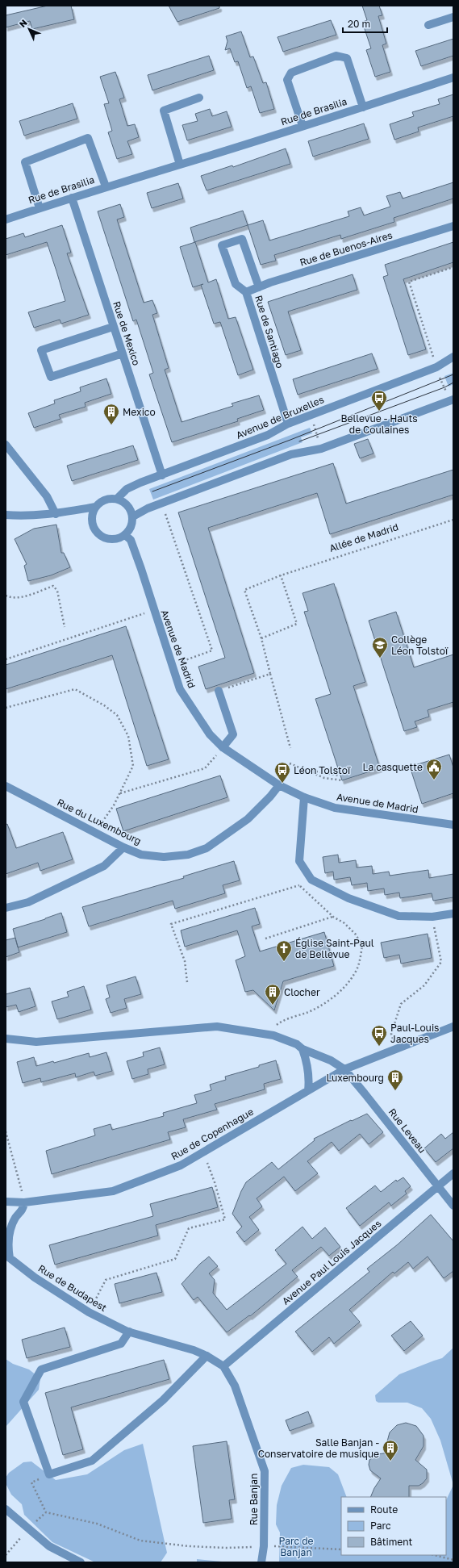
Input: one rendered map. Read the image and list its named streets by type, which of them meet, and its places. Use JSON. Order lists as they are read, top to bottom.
{
  "streets": {
    "street": [
      "Rue de Brasilia",
      "Rue de Buenos-Aires",
      "Rue de Santiago",
      "Rue de Mexico",
      "Avenue de Bruxelles",
      "Avenue de Madrid",
      "Rue du Luxembourg",
      "Rue Leveau",
      "Rue de Copenhague",
      "Avenue Paul Louis Jacques",
      "Rue de Budapest",
      "Rue Banjan"
    ],
    "path": ["Allée de Madrid"]
  },
  "crossings": [
    ["Rue de Brasilia", "Rue de Mexico"],
    ["Rue de Buenos-Aires", "Rue de Santiago"],
    ["Rue de Santiago", "Avenue de Bruxelles"],
    ["Rue de Mexico", "Avenue de Bruxelles"],
    ["Avenue de Bruxelles", "Avenue de Madrid"],
    ["Avenue de Madrid", "Rue du Luxembourg"],
    ["Rue Leveau", "Rue de Copenhague"],
    ["Rue Leveau", "Avenue Paul Louis Jacques"],
    ["Avenue Paul Louis Jacques", "Rue de Budapest"],
    ["Avenue Paul Louis Jacques", "Rue Banjan"],
    ["Rue de Budapest", "Rue Banjan"]
  ],
  "parks": ["Parc de Banjan"],
  "places": {
    "bus stop": ["Bellevue - Hauts de Coulaines", "Léon Tolstoï", "Paul-Louis Jacques"],
    "building": [
      "Mexico",
      "Clocher",
      "Luxembourg",
      "Salle Banjan - Conservatoire de musique"
    ],
    "school or university": ["Collège Léon Tolstoï"],
    "public building": ["La casquette"],
    "church": ["Église Saint-Paul de Bellevue"]
  },
  "legend": ["Route", "Parc", "Bâtiment"],
  "scale_bar": "20 m",
  "north": "top left"
}
